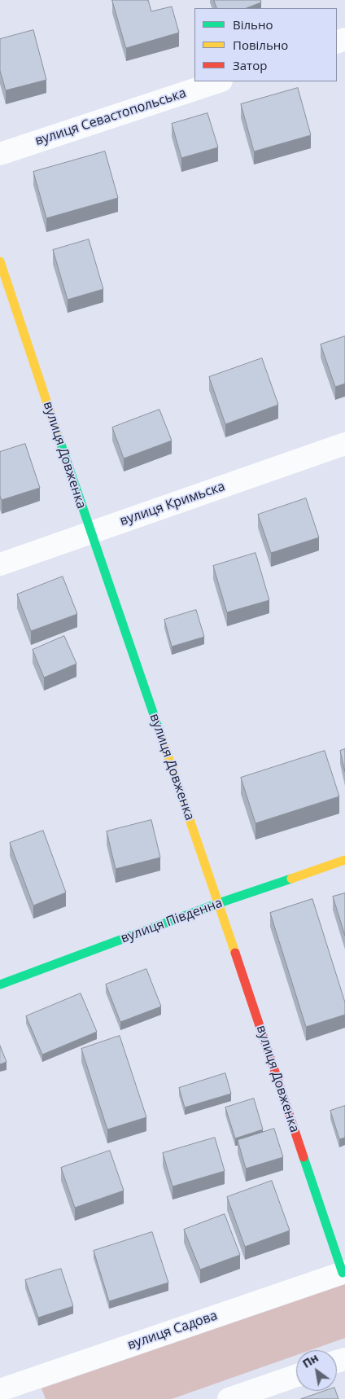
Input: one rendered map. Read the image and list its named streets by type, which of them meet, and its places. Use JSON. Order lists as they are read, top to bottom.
{
  "streets": {
    "street": [
      "вулиця Севастопольська",
      "вулиця Довженка",
      "вулиця Кримьска",
      "вулиця Південна",
      "вулиця Садова"
    ]
  },
  "crossings": [
    ["вулиця Довженка", "вулиця Кримьска"],
    ["вулиця Довженка", "вулиця Південна"],
    ["вулиця Довженка", "вулиця Садова"]
  ],
  "legend": ["Вільно", "Повільно", "Затор"],
  "north": "top left"
}
